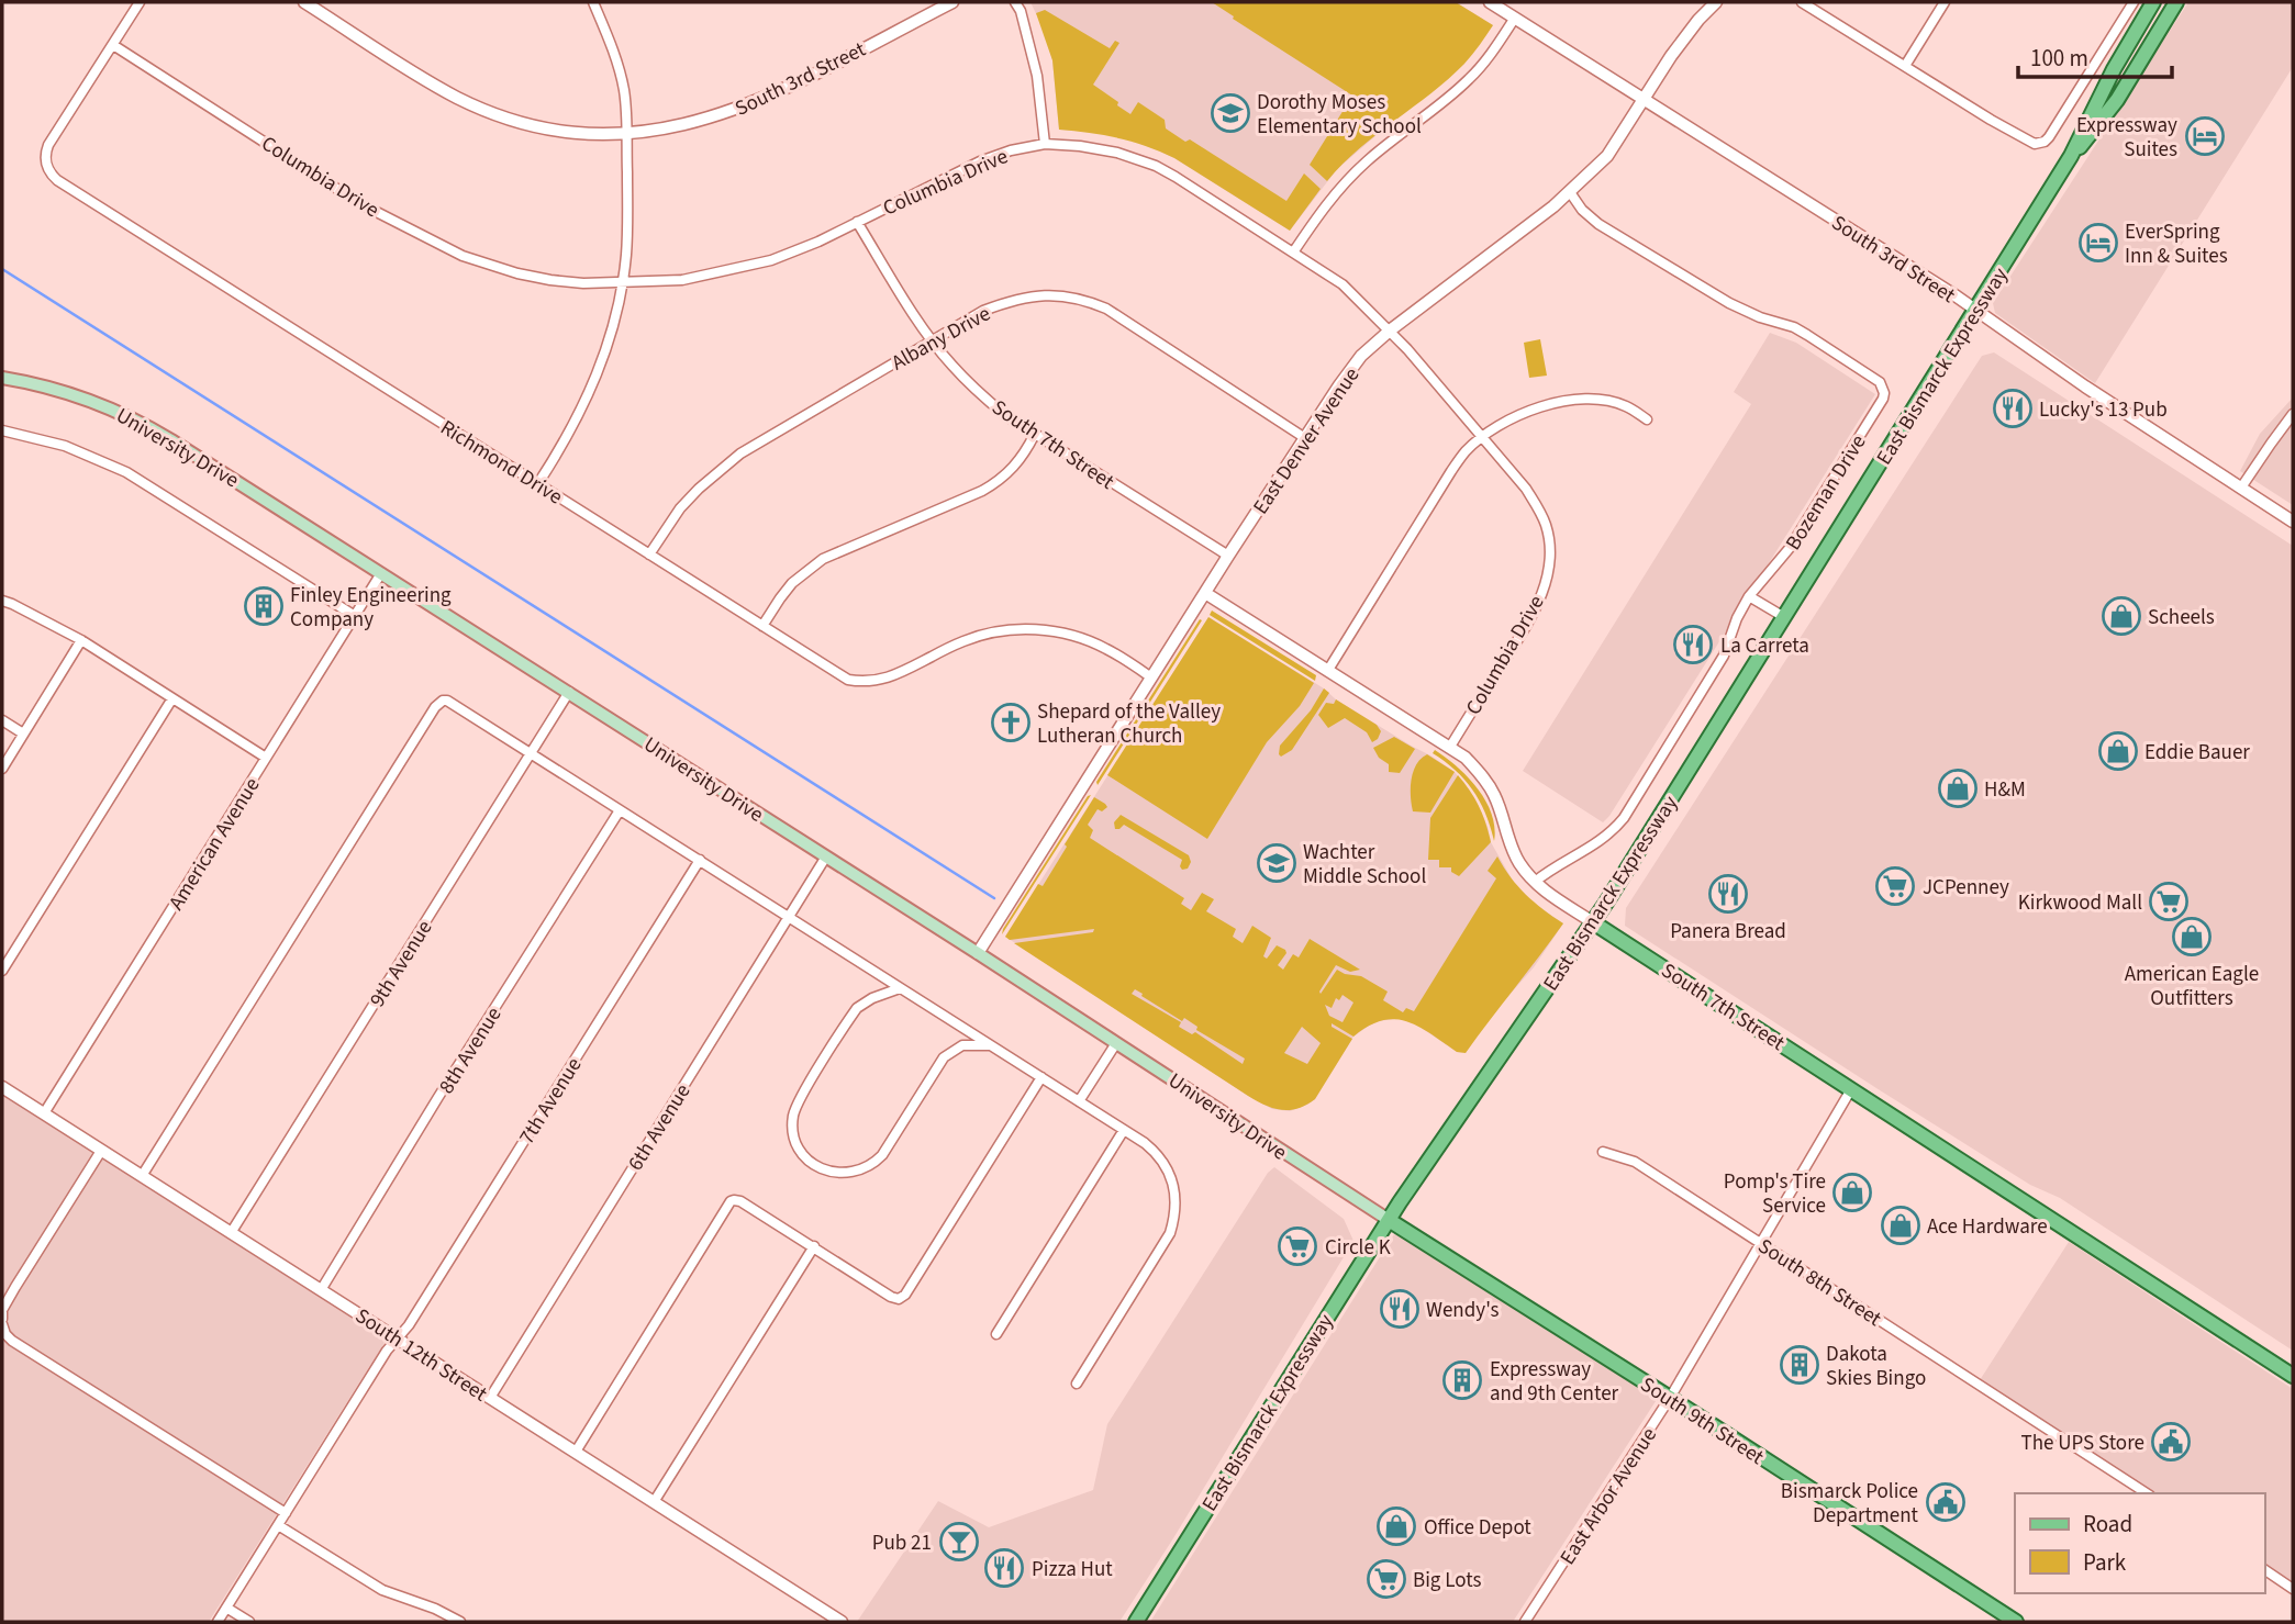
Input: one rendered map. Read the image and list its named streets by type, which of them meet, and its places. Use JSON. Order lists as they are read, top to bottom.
{
  "streets": {
    "main road": [
      "East Bismarck Expressway",
      "South 7th Street",
      "University Drive",
      "South 9th Street"
    ],
    "street": [
      "South 3rd Street",
      "Columbia Drive",
      "Albany Drive",
      "East Denver Avenue",
      "Richmond Drive",
      "Bozeman Drive",
      "American Avenue",
      "9th Avenue",
      "8th Avenue",
      "7th Avenue",
      "6th Avenue",
      "South 8th Street",
      "South 12th Street",
      "East Arbor Avenue"
    ]
  },
  "crossings": [
    ["South 3rd Street", "East Bismarck Expressway"],
    ["South 3rd Street", "East Denver Avenue"],
    ["Columbia Drive", "East Denver Avenue"],
    ["Columbia Drive", "South 7th Street"],
    ["Columbia Drive", "Richmond Drive"],
    ["Albany Drive", "East Denver Avenue"],
    ["Albany Drive", "South 7th Street"],
    ["Albany Drive", "Richmond Drive"],
    ["East Bismarck Expressway", "South 7th Street"],
    ["East Bismarck Expressway", "University Drive"],
    ["East Bismarck Expressway", "South 9th Street"],
    ["East Denver Avenue", "South 7th Street"],
    ["East Denver Avenue", "University Drive"],
    ["East Denver Avenue", "Richmond Drive"],
    ["East Denver Avenue", "Bozeman Drive"],
    ["South 7th Street", "Bozeman Drive"],
    ["South 7th Street", "East Arbor Avenue"],
    ["University Drive", "American Avenue"],
    ["University Drive", "9th Avenue"],
    ["University Drive", "6th Avenue"],
    ["University Drive", "South 9th Street"],
    ["American Avenue", "South 12th Street"],
    ["9th Avenue", "South 12th Street"],
    ["8th Avenue", "South 12th Street"],
    ["7th Avenue", "South 12th Street"],
    ["6th Avenue", "South 12th Street"],
    ["South 8th Street", "East Arbor Avenue"],
    ["South 9th Street", "East Arbor Avenue"]
  ],
  "places": {
    "school or university": ["Dorothy Moses Elementary School", "Wachter Middle School"],
    "hotel": ["Expressway Suites", "EverSpring Inn & Suites"],
    "restaurant": [
      "Lucky's 13 Pub",
      "La Carreta",
      "Panera Bread",
      "Wendy's",
      "Pizza Hut"
    ],
    "building": ["Finley Engineering Company", "Dakota Skies Bingo", "Expressway and 9th Center"],
    "shop": [
      "Scheels",
      "Eddie Bauer",
      "H&M",
      "American Eagle Outfitters",
      "Pomp's Tire Service",
      "Ace Hardware",
      "Office Depot"
    ],
    "church": ["Shepard of the Valley Lutheran Church"],
    "supermarket": [
      "JCPenney",
      "Kirkwood Mall",
      "Circle K",
      "Big Lots"
    ],
    "public building": ["The UPS Store", "Bismarck Police Department"],
    "bar": ["Pub 21"]
  },
  "legend": ["Road", "Park"],
  "scale_bar": "100 m"
}
